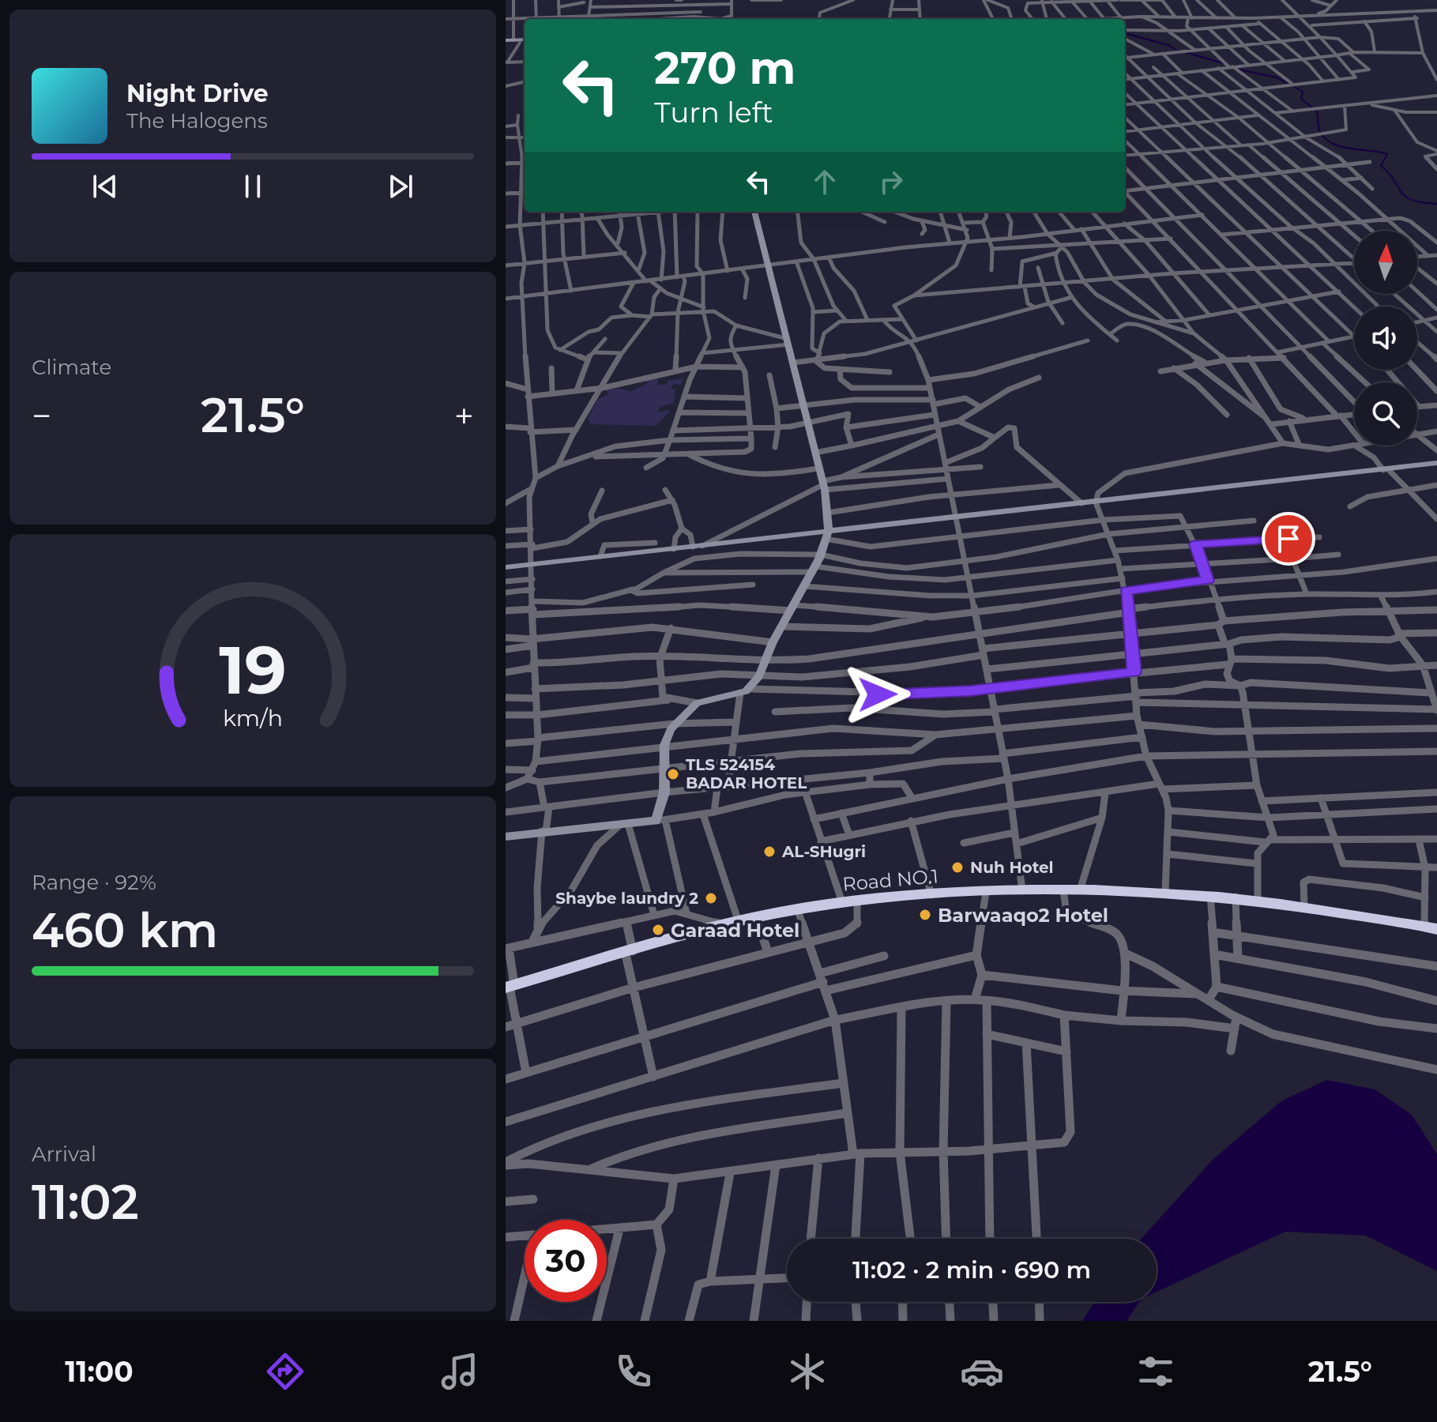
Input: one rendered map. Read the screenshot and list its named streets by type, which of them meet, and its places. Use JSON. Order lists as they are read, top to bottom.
{
  "streets": {
    "highway": ["Road NO.1"]
  },
  "places": [
    "TLS 524154 BADAR HOTEL",
    "AL-SHugri",
    "Nuh Hotel",
    "Shaybe laundry 2",
    "Barwaaqo2 Hotel",
    "Garaad Hotel"
  ],
  "north": "top",
  "page": {
    "turn": ["270 m", "Turn left"],
    "song": ["Night Drive", "The Halogens"],
    "tile": [
      "Climate",
      ["Range · 92%", "460 km"],
      ["Arrival", "11:02"]
    ],
    "heat": ["−", "21.5°", "+"],
    "limit": "30",
    "trip": "11:02 · 2 min · 690 m",
    "tabs": ["11:00", "21.5°"],
    "gauge": ["19", "km/h"]
  }
}
